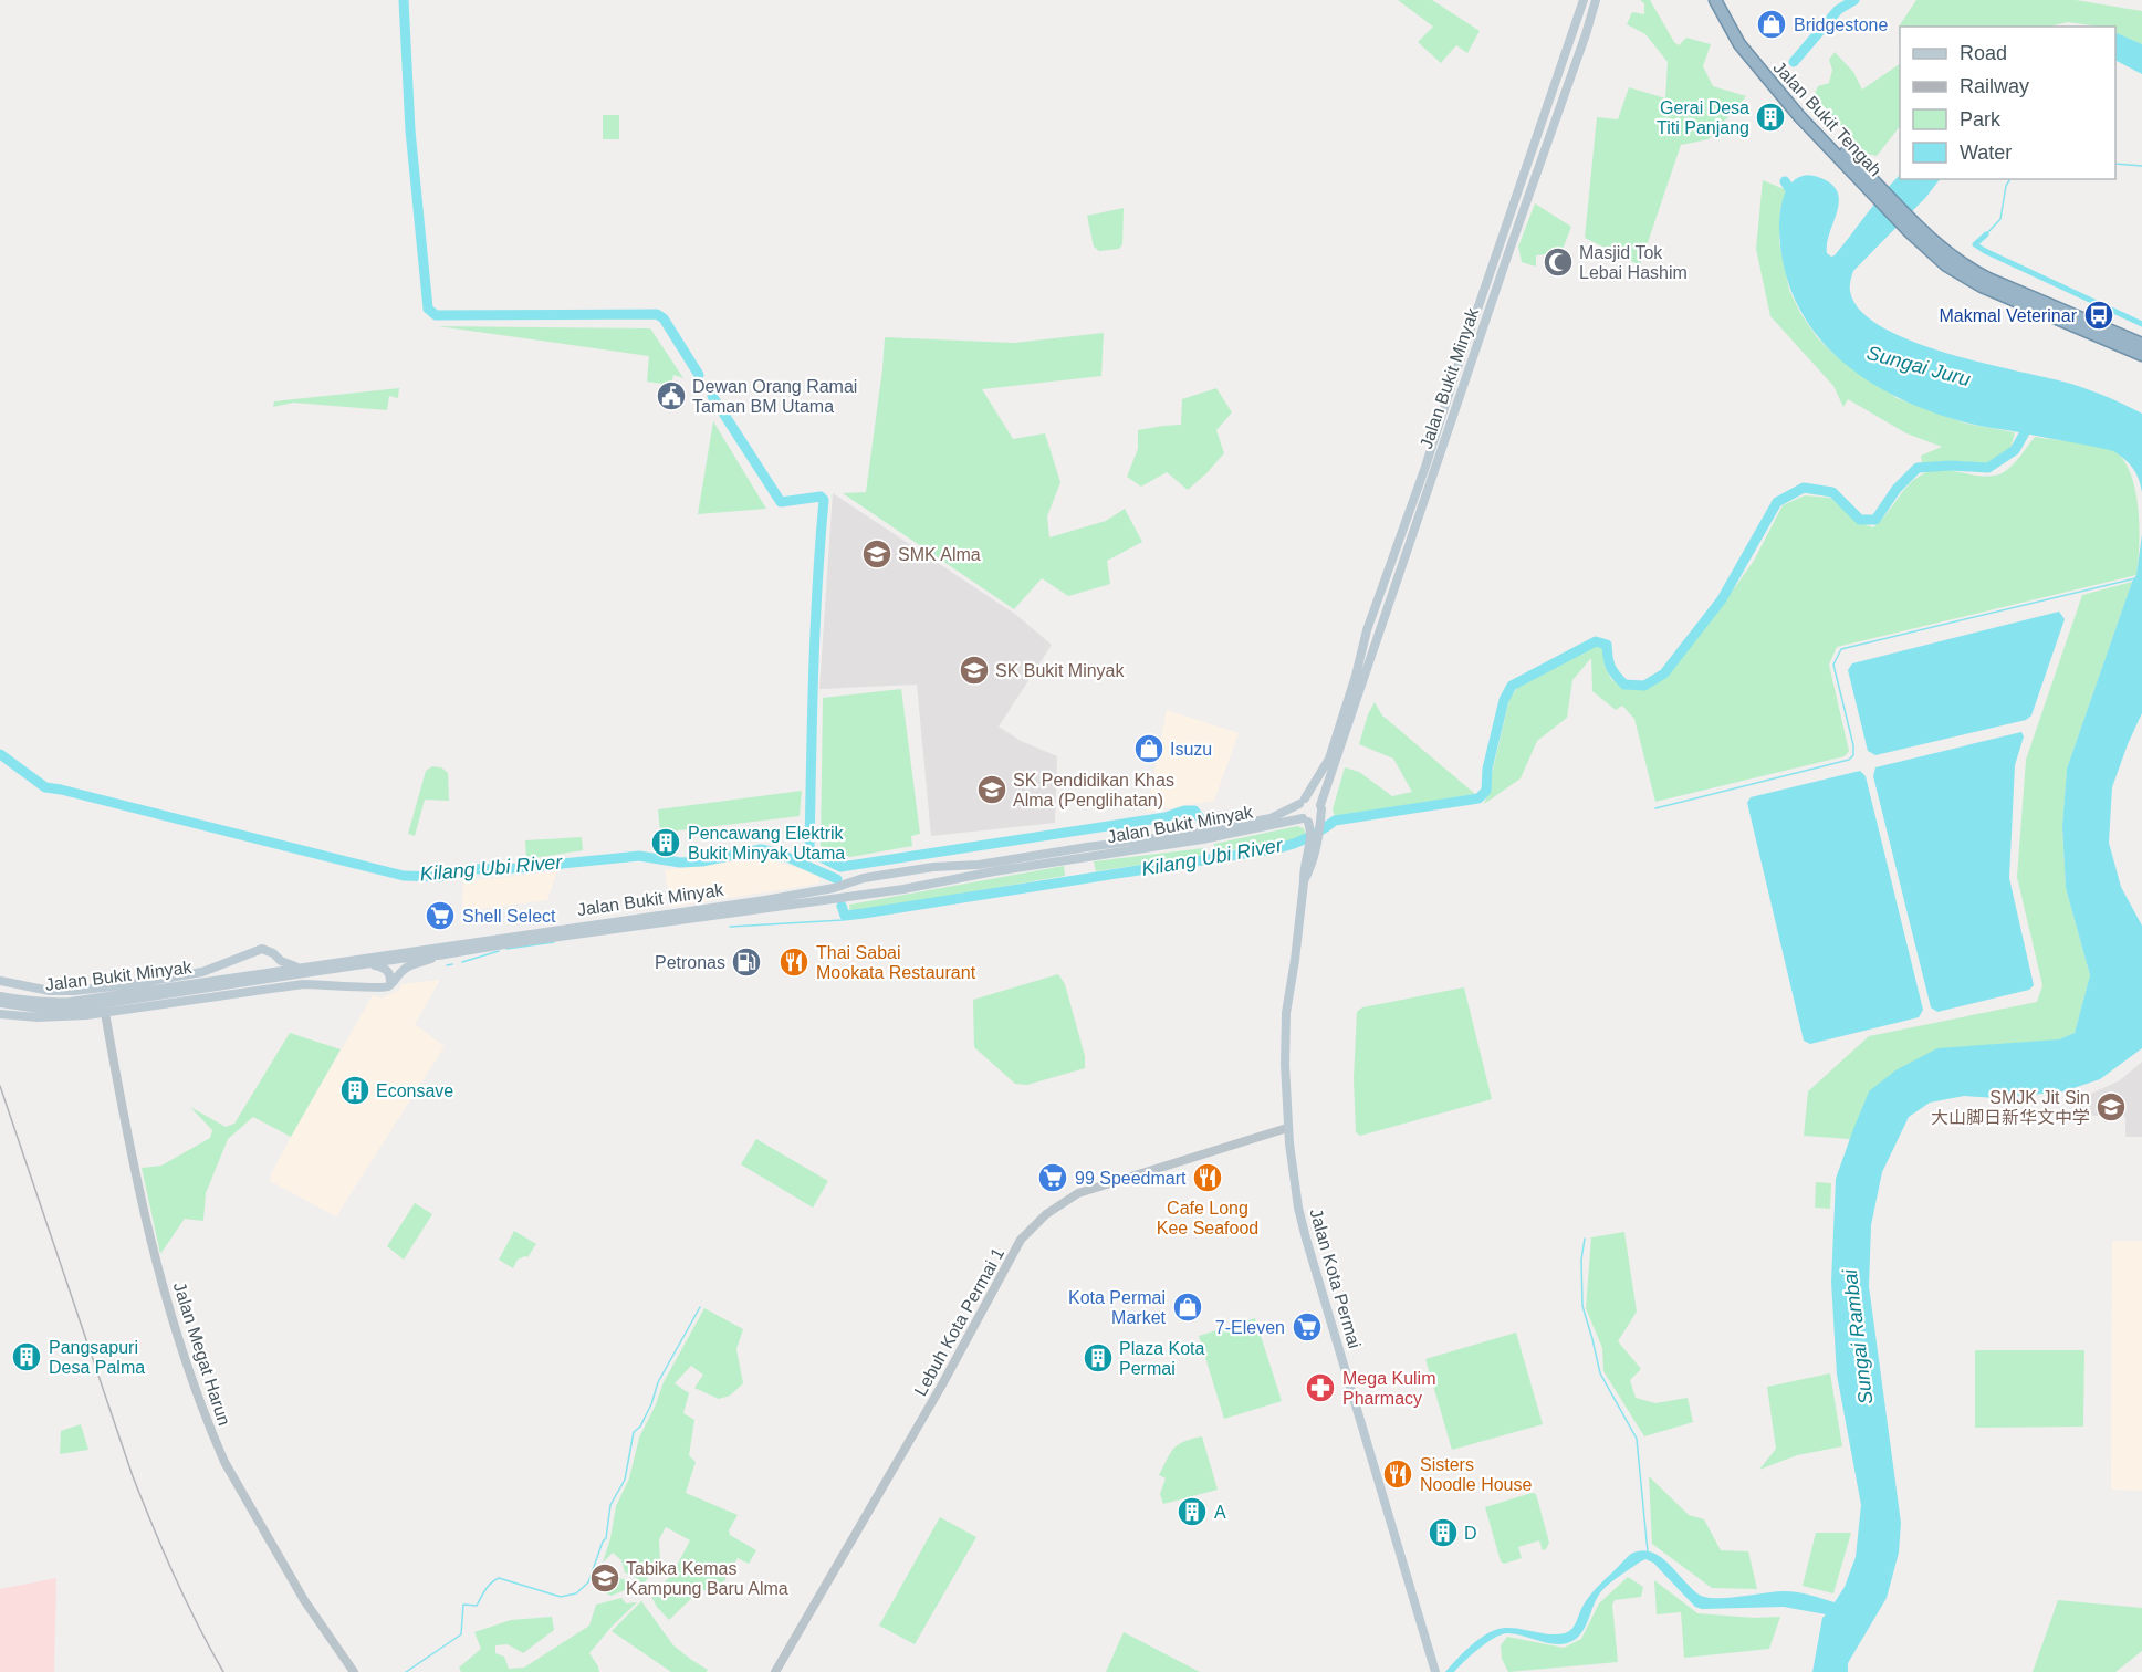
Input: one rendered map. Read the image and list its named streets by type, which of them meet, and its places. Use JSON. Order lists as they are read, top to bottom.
{
  "streets": {
    "highway": ["Jalan Bukit Tengah"],
    "main road": ["Jalan Bukit Minyak", "Jalan Kota Permai"],
    "street": ["Lebuh Kota Permai 1", "Jalan Megat Harun"]
  },
  "crossings": [
    ["Jalan Bukit Minyak", "Jalan Kota Permai"],
    ["Jalan Kota Permai", "Lebuh Kota Permai 1"]
  ],
  "water": ["Sungai Juru", "Kilang Ubi River", "Sungai Rambai"],
  "places": {
    "shop": ["Bridgestone", "Isuzu", "Kota Permai Market"],
    "building": [
      "Gerai Desa Titi Panjang",
      "Pencawang Elektrik Bukit Minyak Utama",
      "Econsave",
      "Pangsapuri Desa Palma",
      "Plaza Kota Permai",
      "A",
      "D"
    ],
    "mosque": ["Masjid Tok Lebai Hashim"],
    "bus stop": ["Makmal Veterinar"],
    "public building": ["Dewan Orang Ramai Taman BM Utama"],
    "school or university": [
      "SMK Alma",
      "SK Bukit Minyak",
      "SK Pendidikan Khas Alma (Penglihatan)",
      "SMJK Jit Sin 大山脚日新华文中学",
      "Tabika Kemas Kampung Baru Alma"
    ],
    "supermarket": ["Shell Select", "99 Speedmart", "7-Eleven"],
    "fuel station": ["Petronas"],
    "restaurant": ["Thai Sabai Mookata Restaurant", "Cafe Long Kee Seafood", "Sisters Noodle House"],
    "pharmacy": ["Mega Kulim Pharmacy"]
  },
  "legend": [
    "Road",
    "Railway",
    "Park",
    "Water"
  ]
}
